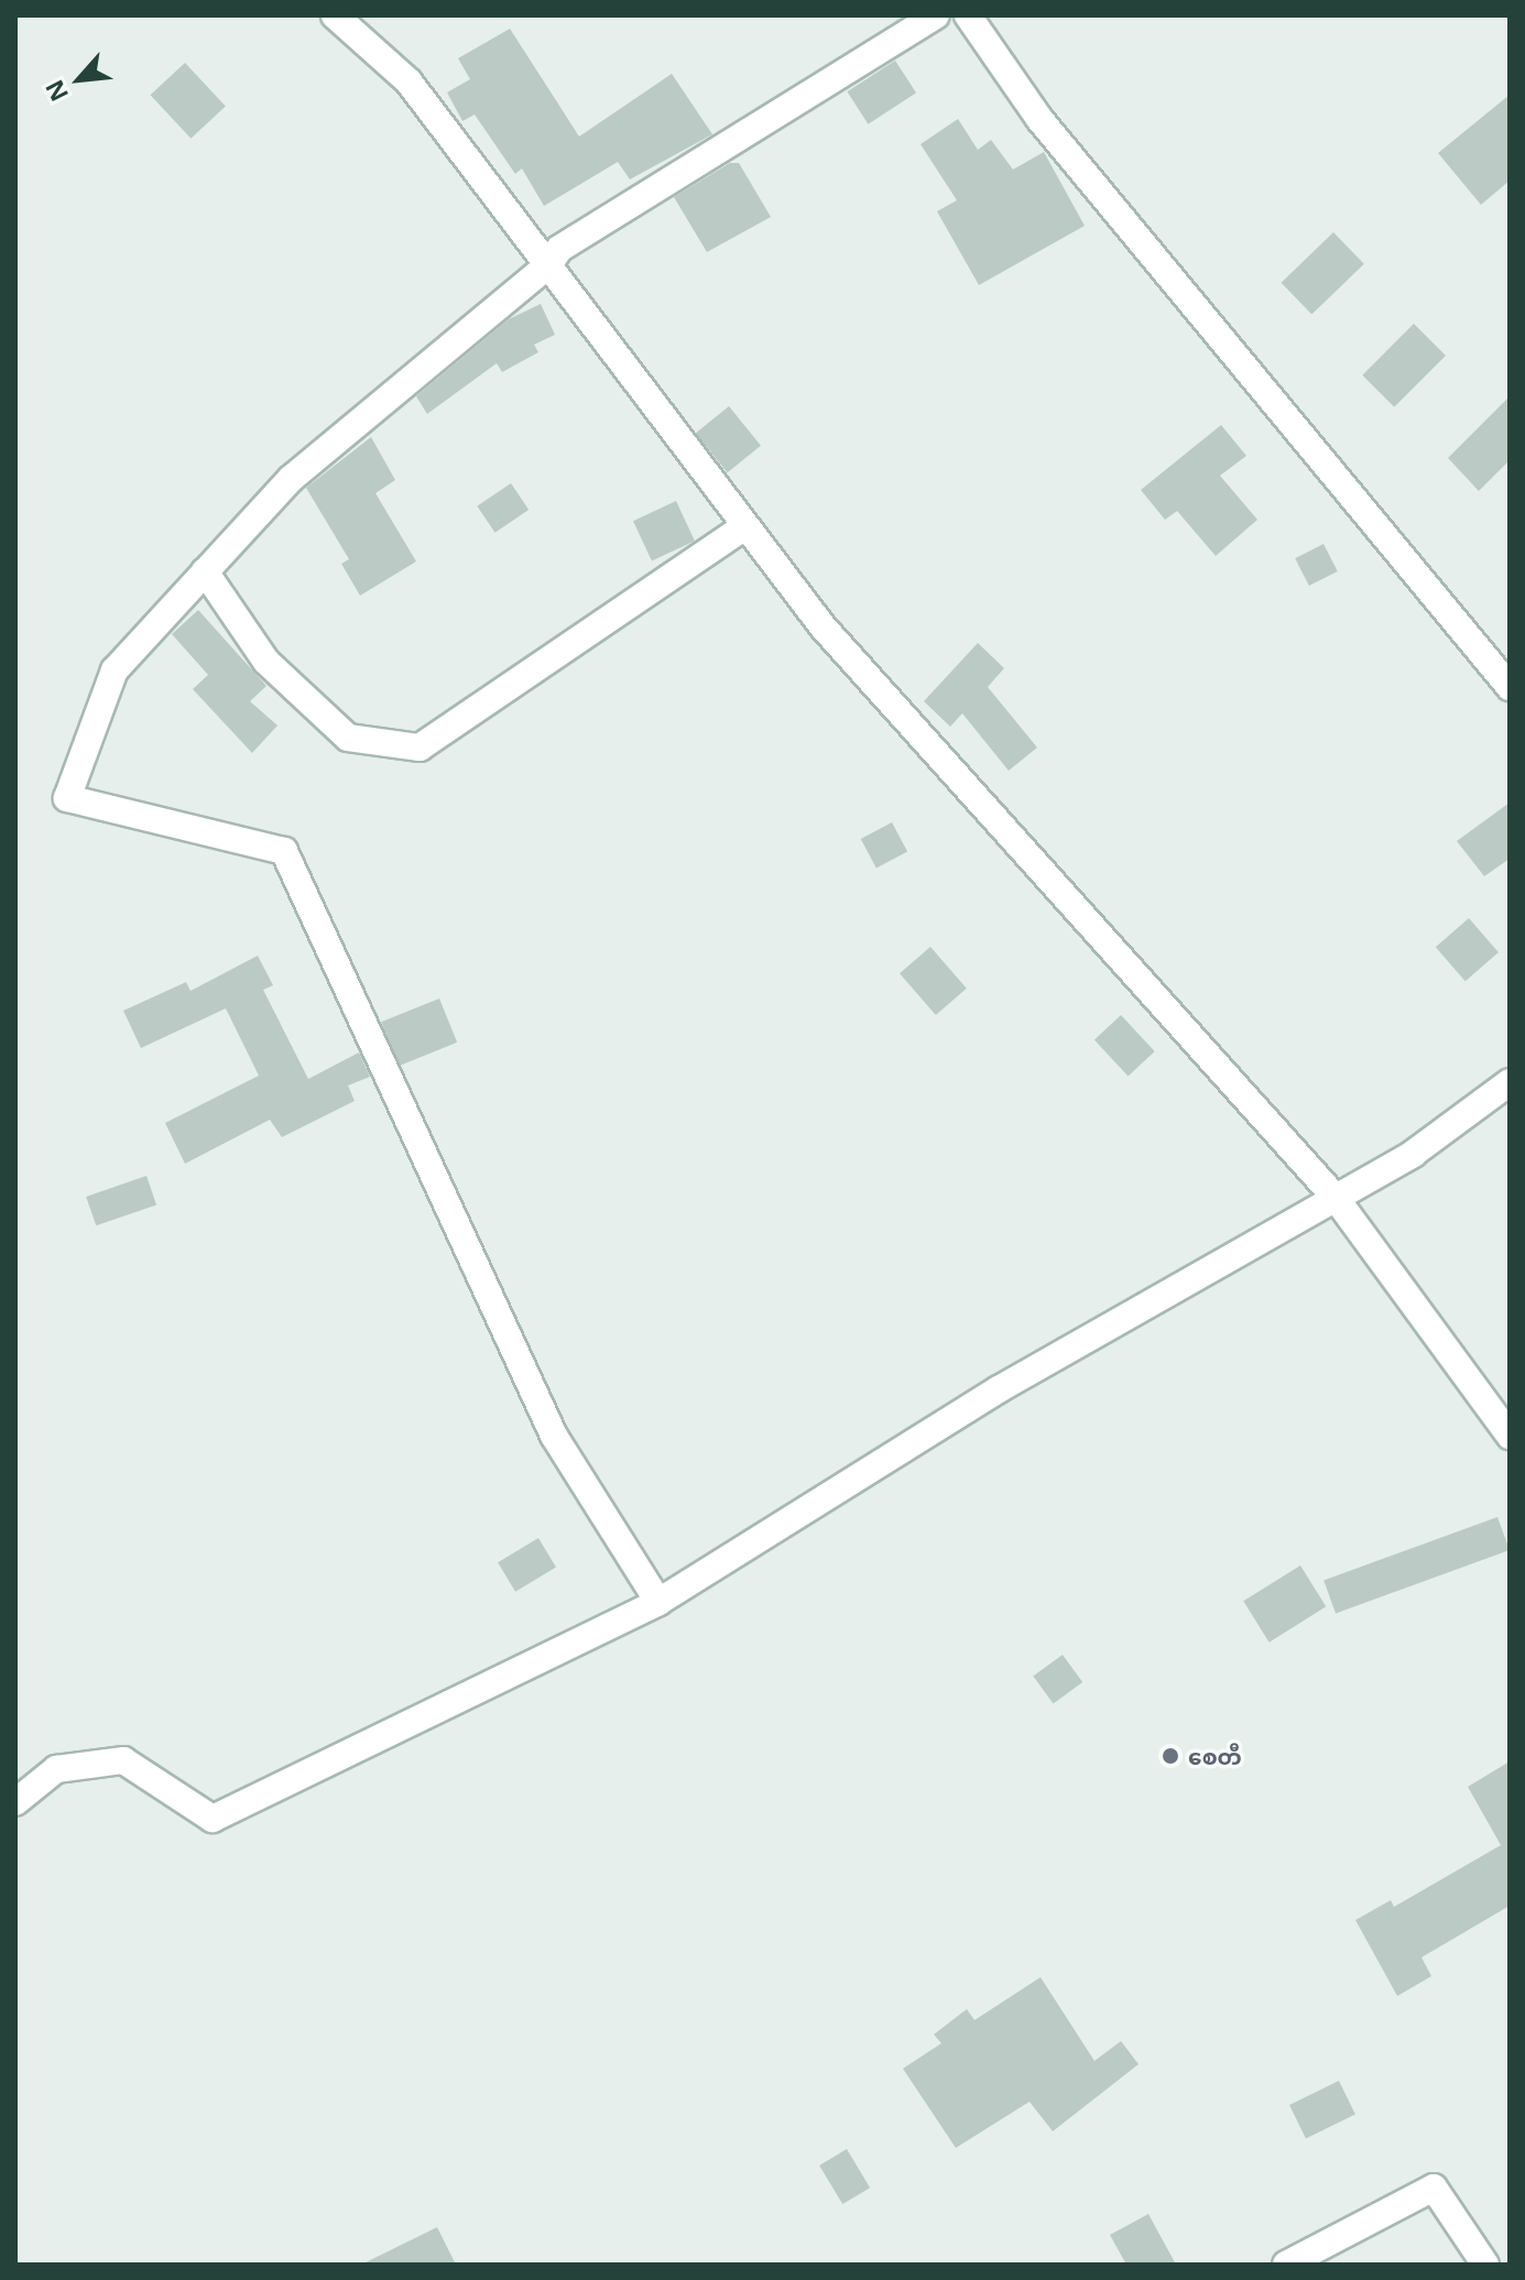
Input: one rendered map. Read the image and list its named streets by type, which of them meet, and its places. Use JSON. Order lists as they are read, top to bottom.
{
  "places": ["စေတီ"],
  "north": "bottom left"
}
